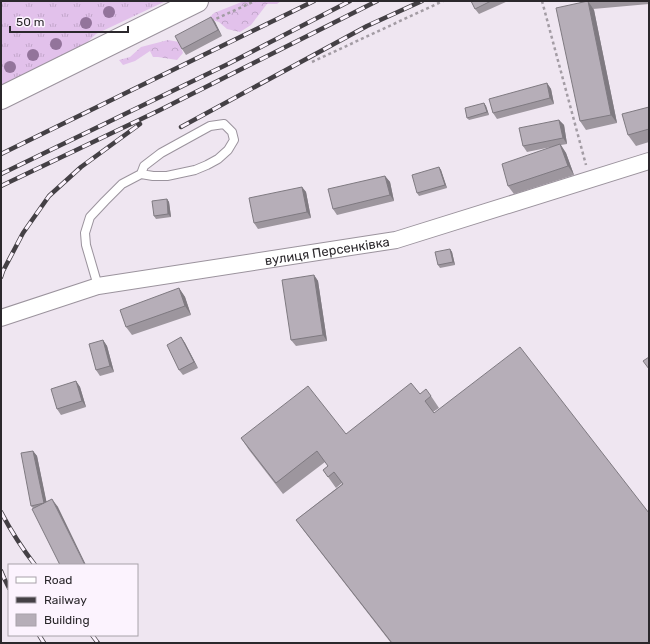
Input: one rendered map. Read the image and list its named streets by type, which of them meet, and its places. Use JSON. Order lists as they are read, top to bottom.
{
  "streets": {
    "street": ["вулиця Персенківка"]
  },
  "legend": ["Road", "Railway", "Building"],
  "scale_bar": "50 m"
}
